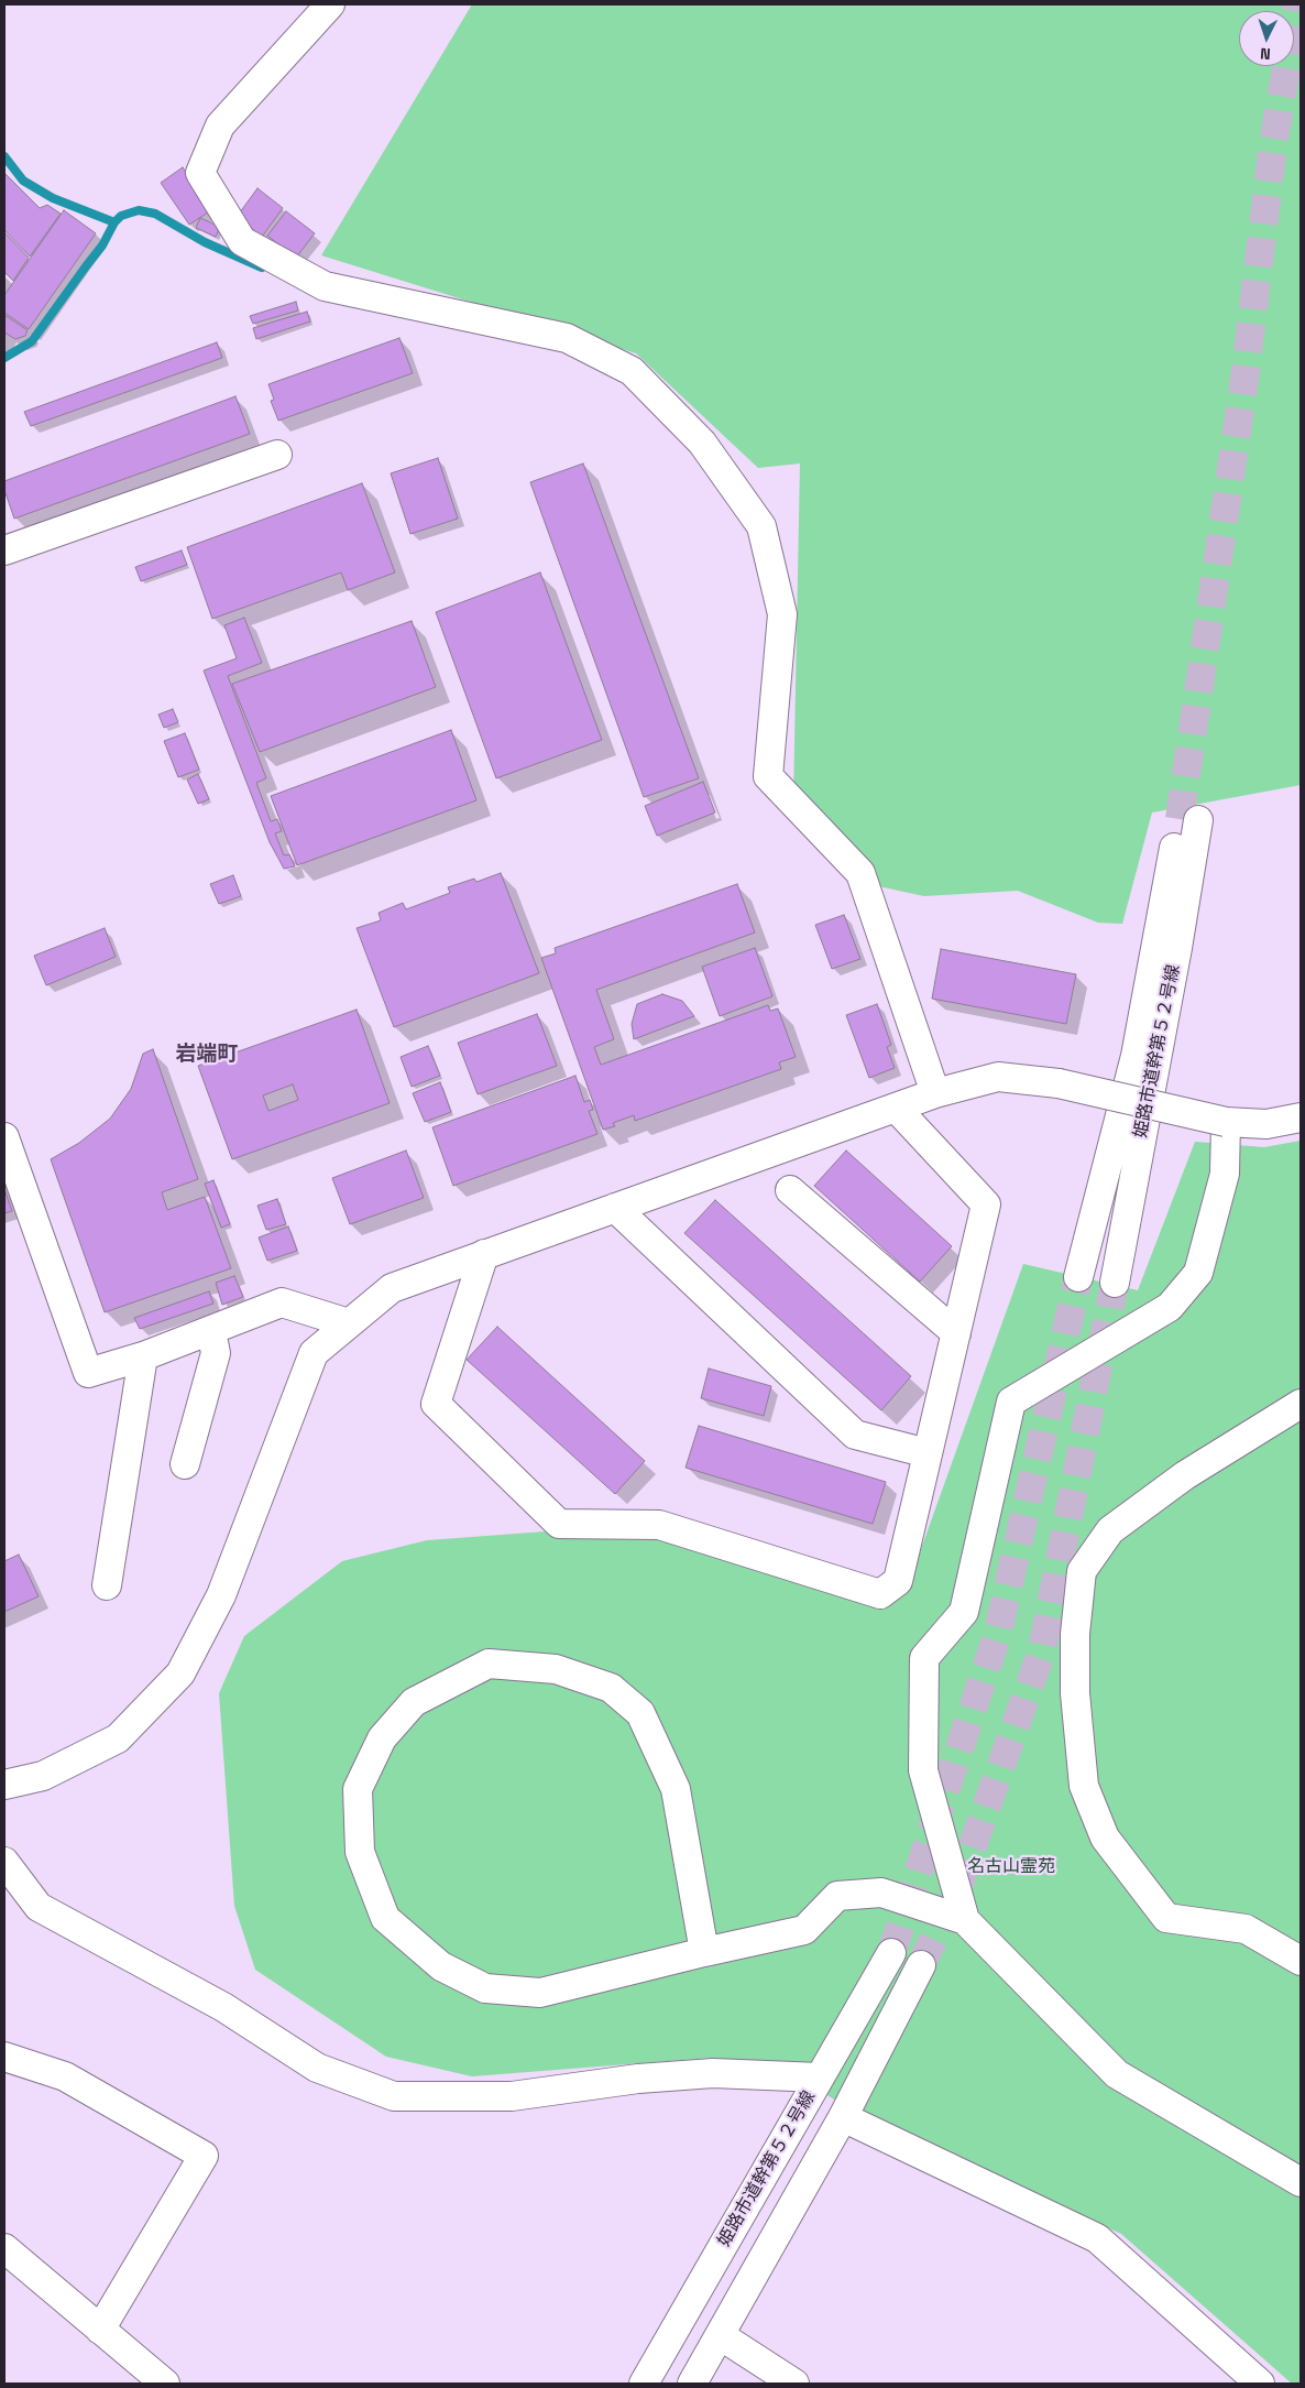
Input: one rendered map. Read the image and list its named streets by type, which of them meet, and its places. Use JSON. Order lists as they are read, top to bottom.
{
  "streets": {
    "street": ["姫路市道幹第５２号線"]
  },
  "districts": ["岩端町"],
  "parks": ["名古山霊苑"],
  "north": "bottom"
}
